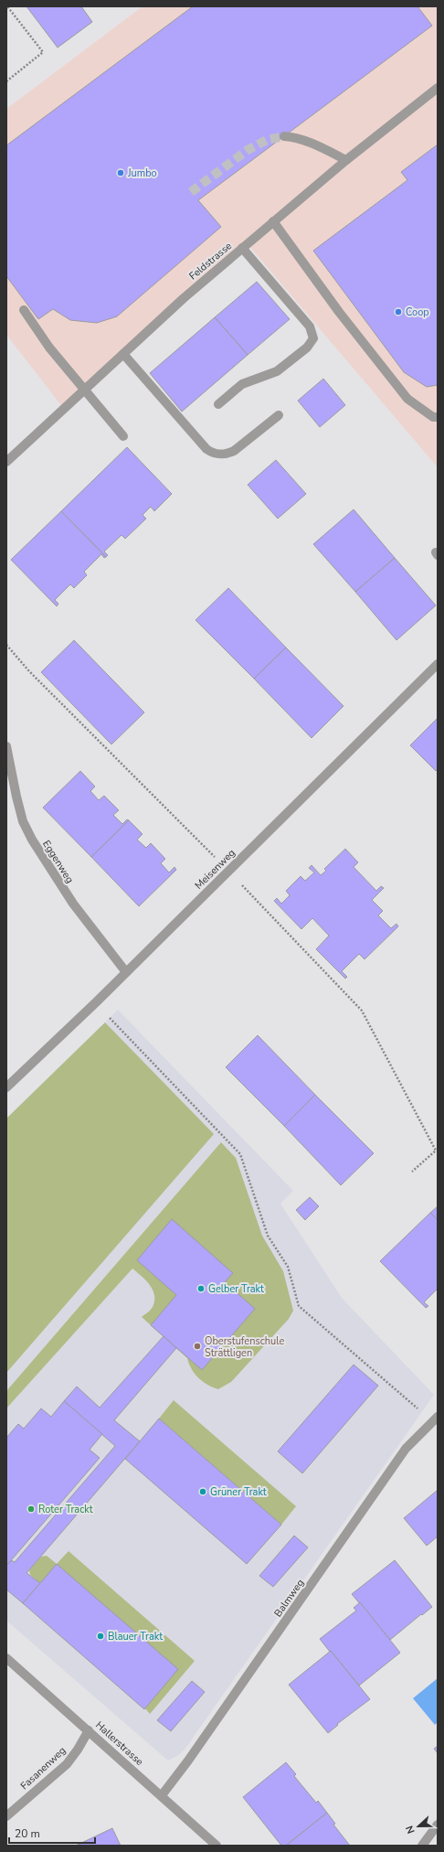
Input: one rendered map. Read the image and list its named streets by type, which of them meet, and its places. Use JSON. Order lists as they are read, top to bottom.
{
  "streets": {
    "street": [
      "Feldstrasse",
      "Eggenweg",
      "Meisenweg",
      "Balmweg",
      "Hallerstrasse",
      "Fasanenweg"
    ]
  },
  "crossings": [
    ["Eggenweg", "Meisenweg"],
    ["Balmweg", "Hallerstrasse"],
    ["Hallerstrasse", "Fasanenweg"]
  ],
  "places": [
    "Jumbo",
    "Coop",
    "Gelber Trakt",
    "Oberstufenschule Strättligen",
    "Grüner Trakt",
    "Roter Trackt",
    "Blauer Trakt"
  ],
  "scale_bar": "20 m",
  "north": "left"
}
